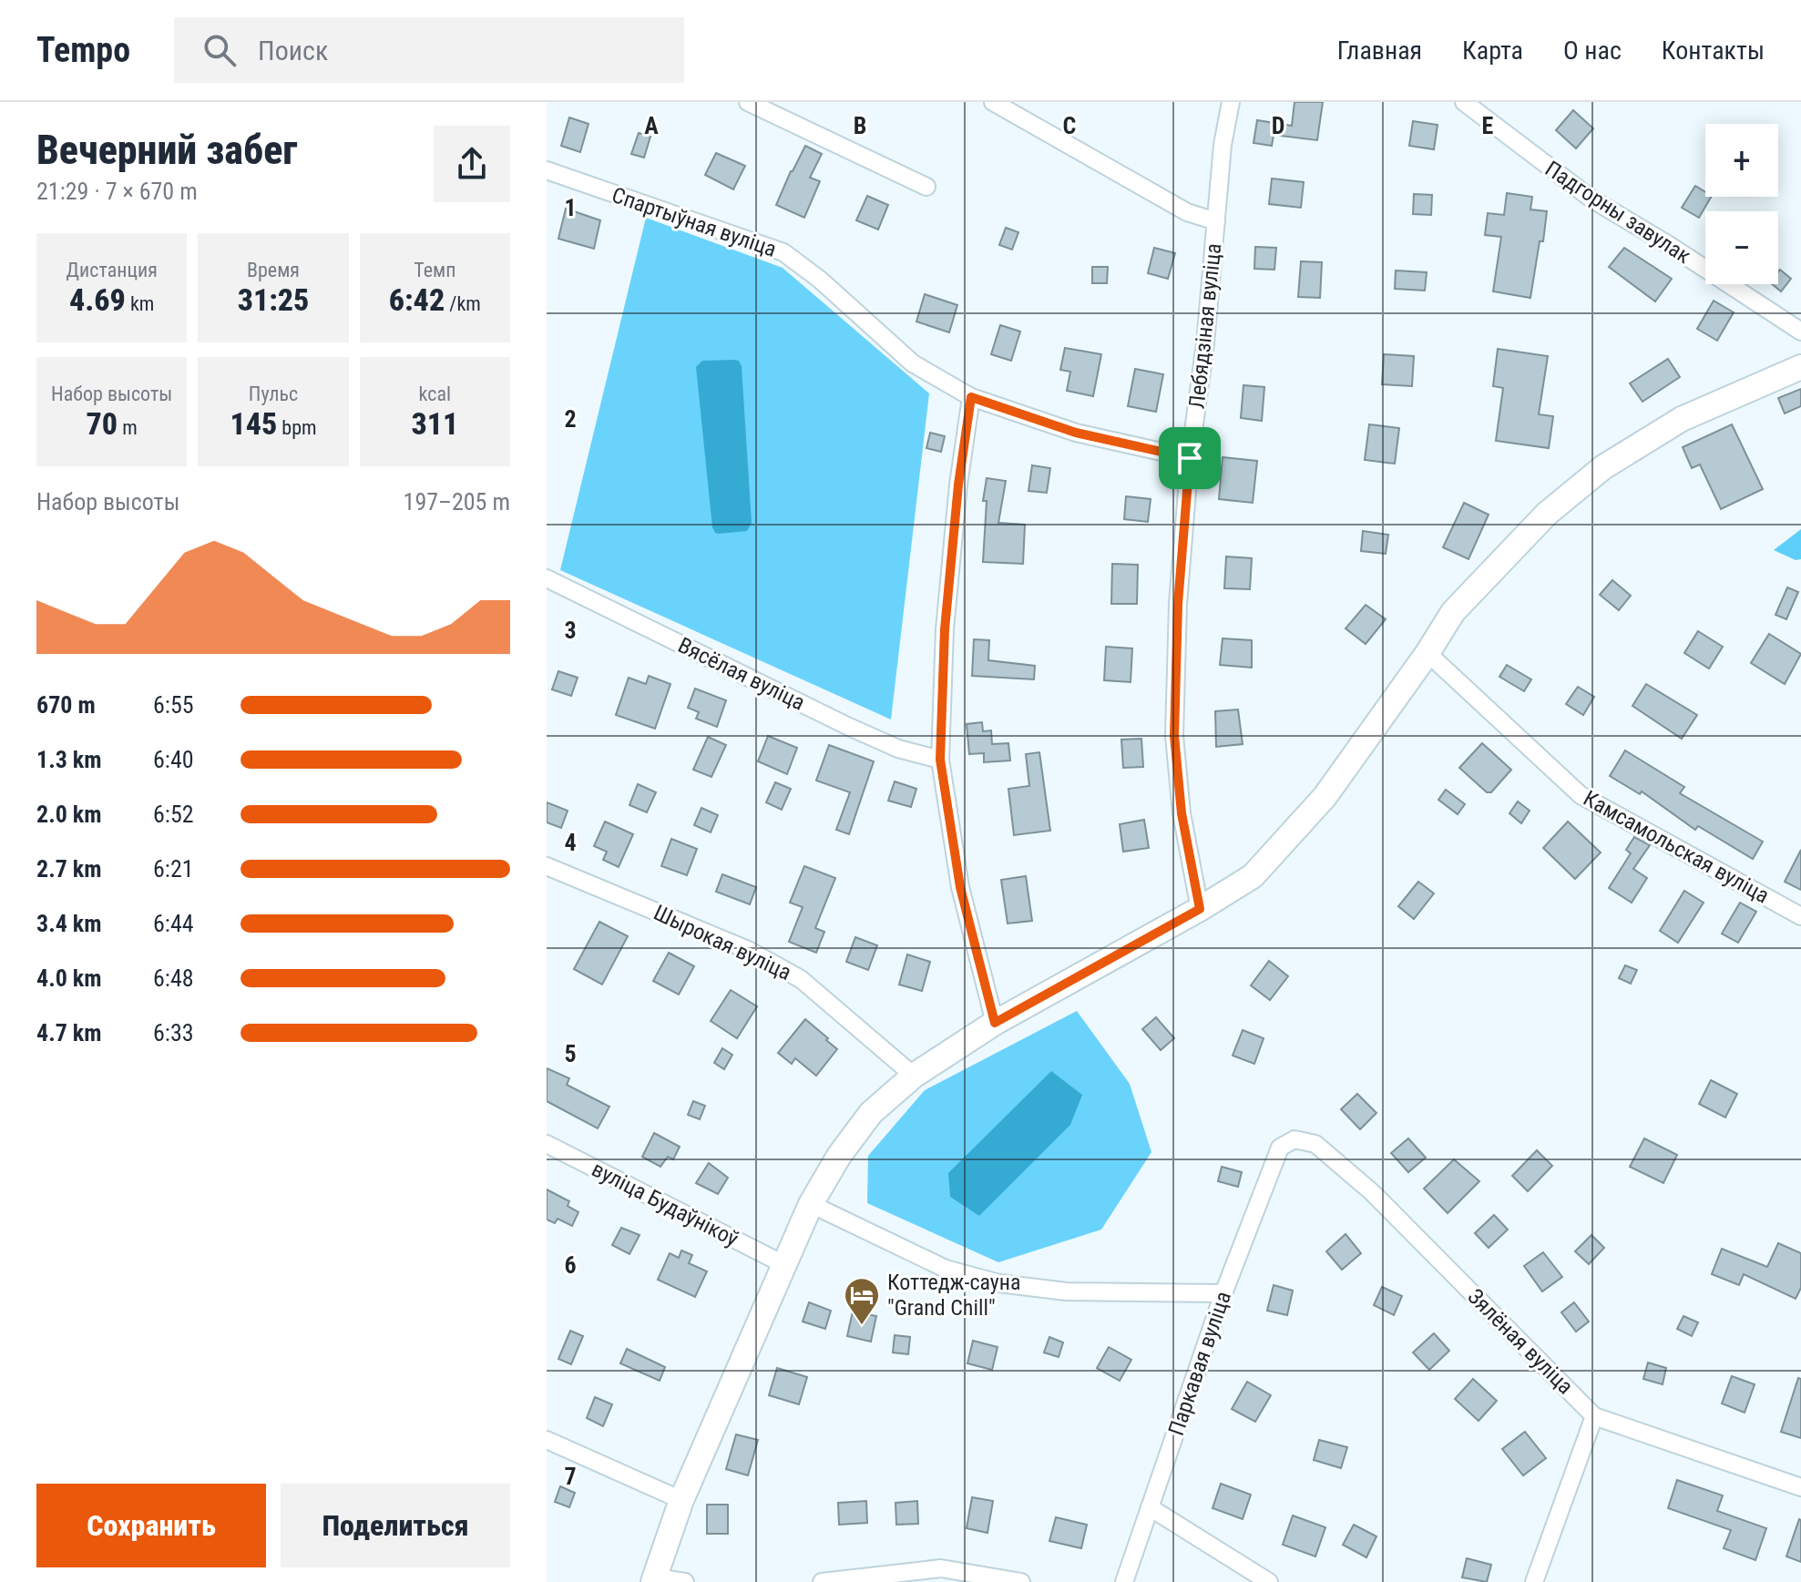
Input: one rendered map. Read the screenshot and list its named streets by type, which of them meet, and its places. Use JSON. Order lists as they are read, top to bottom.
{
  "streets": {
    "street": [
      "Падгорны завулак",
      "Спартыўная вуліца",
      "Лебядзіная вуліца",
      "Вясёлая вуліца",
      "Камсамольская вуліца",
      "Шырокая вуліца",
      "вуліца Будаўнікоў",
      "Зялёная вуліца",
      "Паркавая вуліца"
    ]
  },
  "crossings": [
    ["Спартыўная вуліца", "Лебядзіная вуліца"],
    ["Зялёная вуліца", "Паркавая вуліца"]
  ],
  "places": {
    "hotel": ["Коттедж-сауна \"Grand Chill\""]
  },
  "page": {
    "header": "Tempo",
    "search": "Поиск",
    "nav": [
      "Главная",
      "Карта",
      "О нас",
      "Контакты"
    ],
    "heading": ["Вечерний забег", "21:29 · 7 × 670 m"],
    "map_buttons": ["+", "−"],
    "stats": [
      ["Дистанция", "4.69 km"],
      ["Время", "31:25"],
      ["Темп", "6:42 /km"],
      ["Набор высоты", "70 m"],
      ["Пульс", "145 bpm"],
      ["kcal", "311"]
    ],
    "chart": ["Набор высоты", "197–205 m"],
    "list": [
      {
        "name": "670 m",
        "note": "6:55"
      },
      {
        "name": "1.3 km",
        "note": "6:40"
      },
      {
        "name": "2.0 km",
        "note": "6:52"
      },
      {
        "name": "2.7 km",
        "note": "6:21"
      },
      {
        "name": "3.4 km",
        "note": "6:44"
      },
      {
        "name": "4.0 km",
        "note": "6:48"
      },
      {
        "name": "4.7 km",
        "note": "6:33"
      }
    ],
    "buttons": ["Сохранить", "Поделиться"]
  },
  "grid": {
    "columns": [
      "A",
      "B",
      "C",
      "D",
      "E"
    ],
    "rows": [
      "1",
      "2",
      "3",
      "4",
      "5",
      "6",
      "7"
    ]
  }
}
